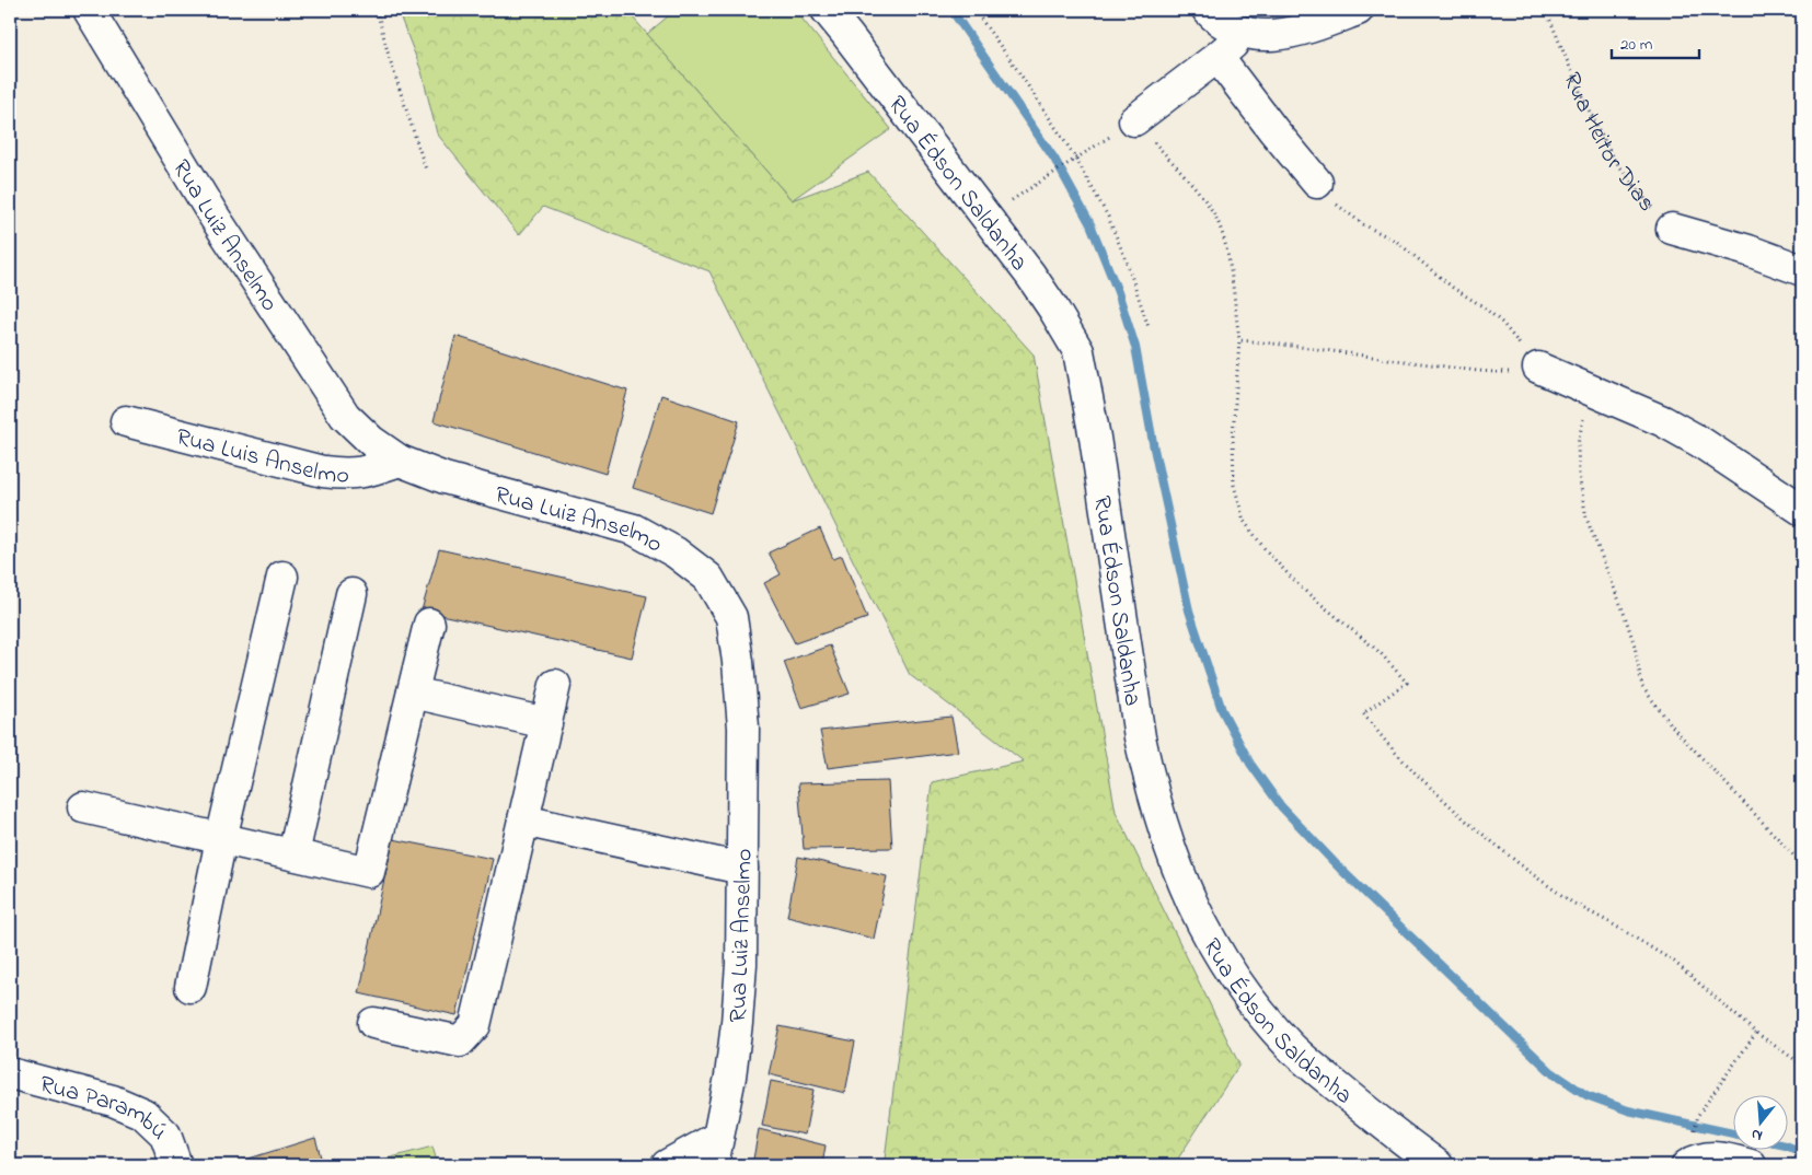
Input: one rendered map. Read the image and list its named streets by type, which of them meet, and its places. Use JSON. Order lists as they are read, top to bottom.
{
  "streets": {
    "street": [
      "Rua Heitor Dias",
      "Rua Édson Saldanha",
      "Rua Luiz Anselmo",
      "Rua Luis Anselmo",
      "Rua Parambú"
    ]
  },
  "crossings": [
    ["Rua Luiz Anselmo", "Rua Luis Anselmo"]
  ],
  "scale_bar": "20 m",
  "north": "bottom"
}
